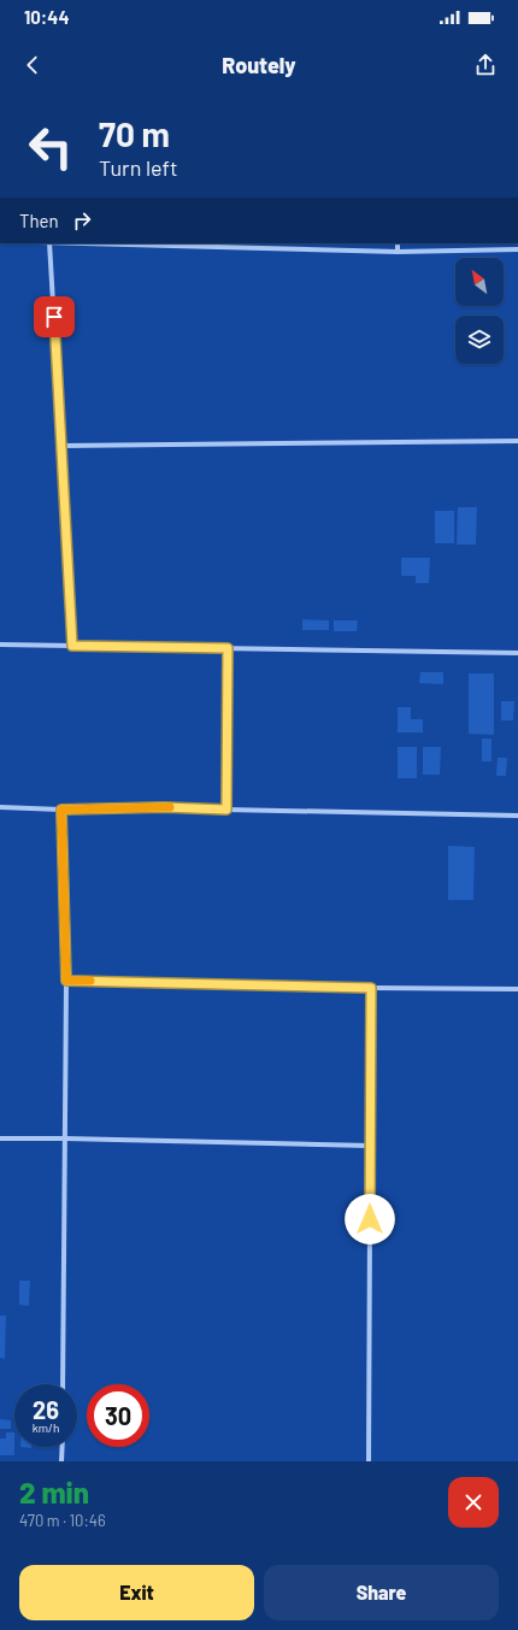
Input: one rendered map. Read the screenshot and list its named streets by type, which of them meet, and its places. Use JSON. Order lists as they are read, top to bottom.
{
  "north": "top left",
  "page": {
    "status": "10:44",
    "header": "Routely",
    "turn": ["70 m", "Turn left"],
    "then": "Then",
    "speed": "26 km/h",
    "limit": "30",
    "heading": ["2 min", "470 m · 10:46"],
    "buttons": ["Exit", "Share"]
  }
}
